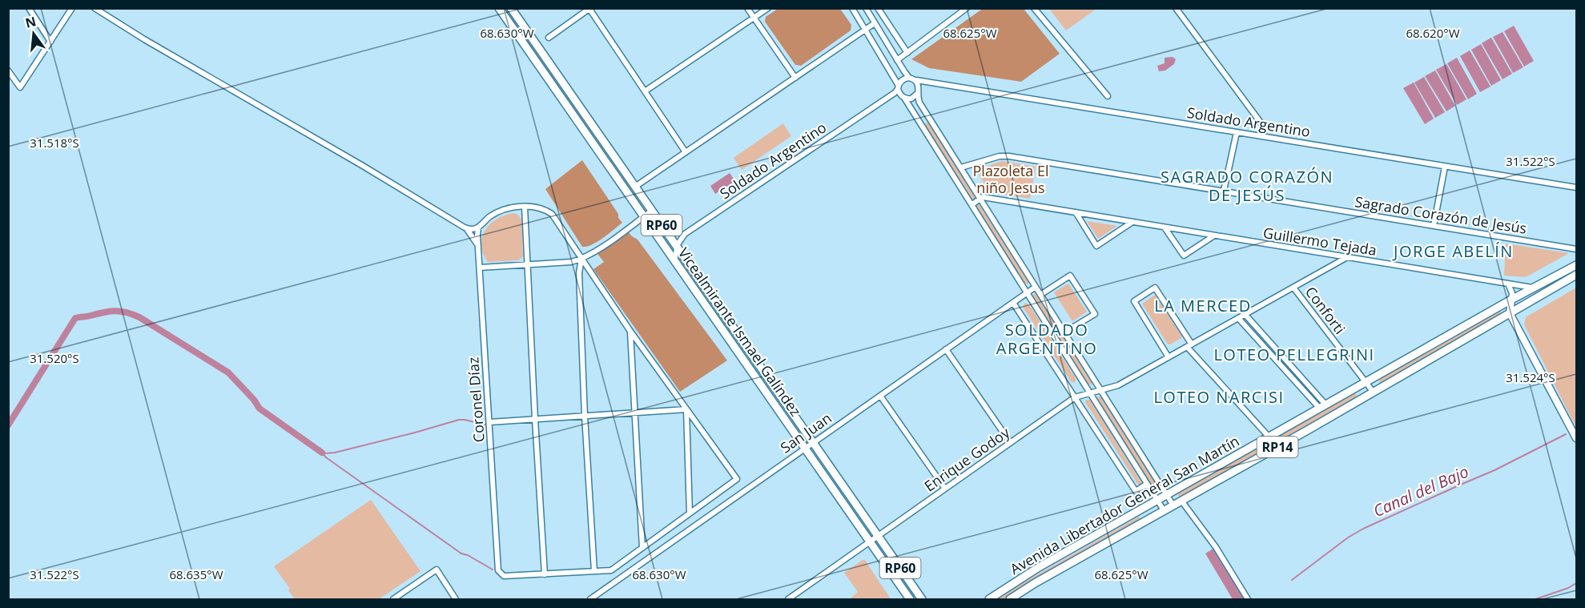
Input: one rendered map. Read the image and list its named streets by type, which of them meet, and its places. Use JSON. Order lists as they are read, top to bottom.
{
  "streets": {
    "main road": [
      "RP60",
      "Vicealmirante Ismael Galíndez",
      "RP14",
      "Avenida Libertador General San Martín"
    ],
    "street": [
      "Soldado Argentino",
      "Sagrado Corazón de Jesús",
      "Guillermo Tejada",
      "Conforti",
      "Coronel Díaz",
      "San Juan",
      "Enrique Godoy"
    ]
  },
  "crossings": [
    ["Soldado Argentino", "Vicealmirante Ismael Galíndez"],
    ["Guillermo Tejada", "Enrique Godoy"],
    ["Guillermo Tejada", "Avenida Libertador General San Martín"],
    ["Conforti", "Enrique Godoy"],
    ["Conforti", "Avenida Libertador General San Martín"],
    ["Vicealmirante Ismael Galíndez", "San Juan"],
    ["Vicealmirante Ismael Galíndez", "Enrique Godoy"]
  ],
  "districts": [
    "SAGRADO CORAZÓN DE JESÚS",
    "JORGE ABELÍN",
    "LA MERCED",
    "SOLDADO ARGENTINO",
    "LOTEO PELLEGRINI",
    "LOTEO NARCISI"
  ],
  "water": ["Canal del Bajo"],
  "parks": ["Plazoleta El niño Jesus"],
  "north": "top",
  "coordinates": [
    "68.630°W",
    "68.625°W",
    "68.620°W",
    "31.518°S",
    "31.522°S",
    "31.520°S",
    "31.524°S",
    "68.635°W"
  ]
}
